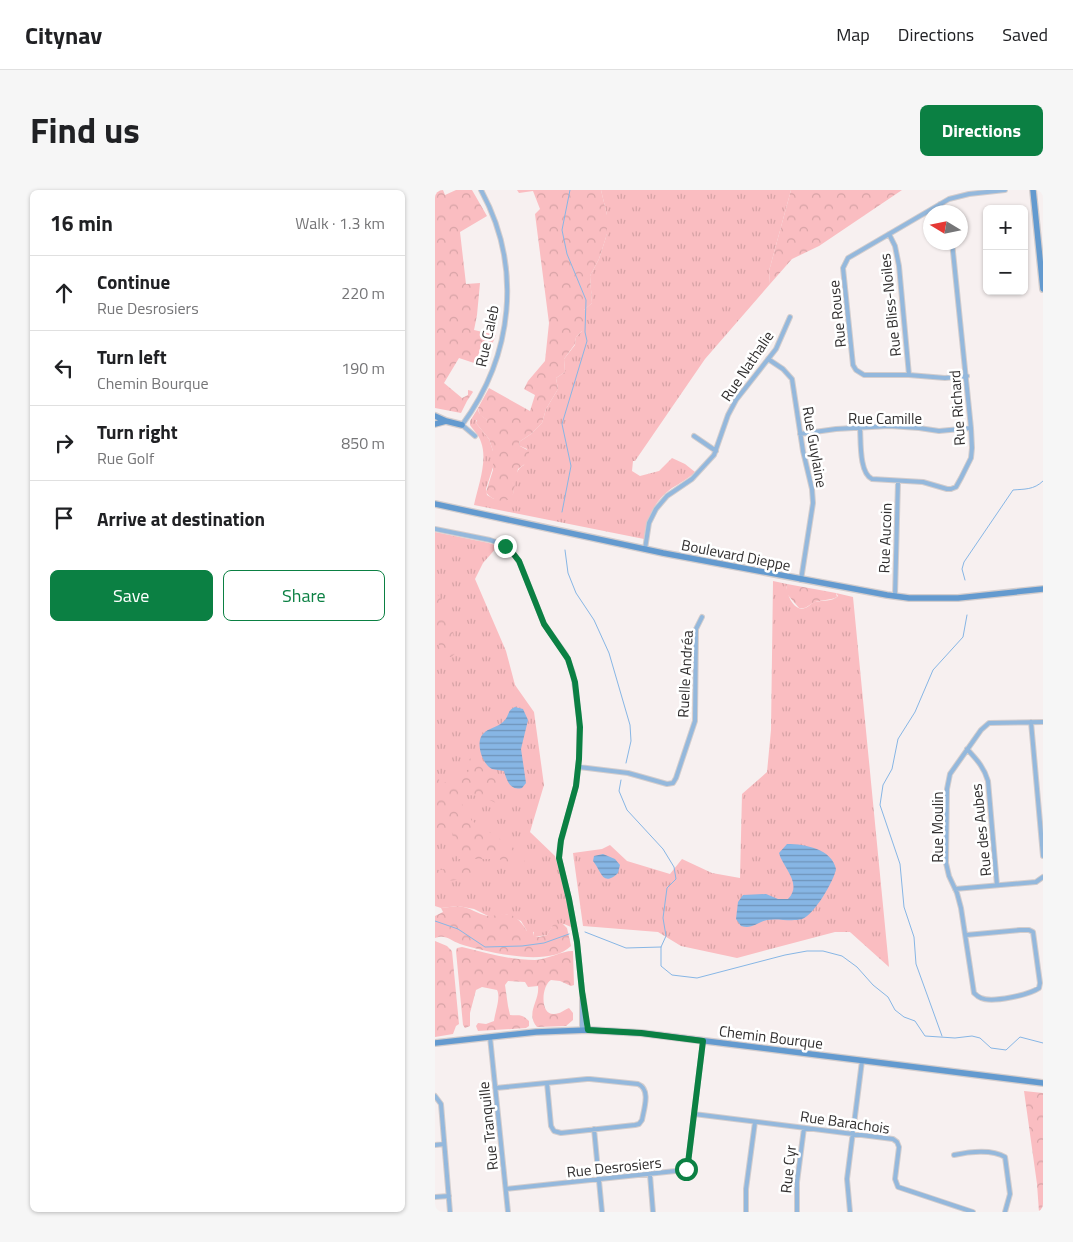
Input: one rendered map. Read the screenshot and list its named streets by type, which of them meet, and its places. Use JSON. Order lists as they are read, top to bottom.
{
  "streets": {
    "street": [
      "Rue Bliss-Noiles",
      "Rue Rouse",
      "Rue Caleb",
      "Rue Nathalie",
      "Rue Richard",
      "Rue Camille",
      "Rue Guylaine",
      "Rue Aucoin",
      "Boulevard Dieppe",
      "Ruelle Andréa",
      "Rue Moulin",
      "Rue des Aubes",
      "Chemin Bourque",
      "Rue Barachois",
      "Rue Tranquille",
      "Rue Desrosiers",
      "Rue Cyr"
    ]
  },
  "crossings": [
    ["Rue Bliss-Noiles", "Rue Rouse"],
    ["Rue Rouse", "Rue Richard"],
    ["Rue Nathalie", "Rue Guylaine"],
    ["Rue Nathalie", "Boulevard Dieppe"],
    ["Rue Richard", "Rue Camille"],
    ["Rue Richard", "Rue Aucoin"],
    ["Rue Camille", "Rue Guylaine"],
    ["Rue Guylaine", "Boulevard Dieppe"],
    ["Rue Aucoin", "Boulevard Dieppe"],
    ["Rue Moulin", "Rue des Aubes"],
    ["Chemin Bourque", "Rue Tranquille"],
    ["Chemin Bourque", "Rue Desrosiers"],
    ["Rue Barachois", "Rue Desrosiers"],
    ["Rue Barachois", "Rue Cyr"],
    ["Rue Tranquille", "Rue Desrosiers"]
  ],
  "north": "left",
  "page": {
    "header": "Citynav",
    "nav": ["Map", "Directions", "Saved"],
    "title": "Find us",
    "buttons": [
      "Directions",
      ["Save", "Share"]
    ],
    "heading": ["16 min", "Walk · 1.3 km"],
    "map_buttons": ["+", "−"],
    "list": [
      ["Continue", "Rue Desrosiers", "220 m"],
      ["Turn left", "Chemin Bourque", "190 m"],
      ["Turn right", "Rue Golf", "850 m"],
      "Arrive at destination"
    ]
  }
}
